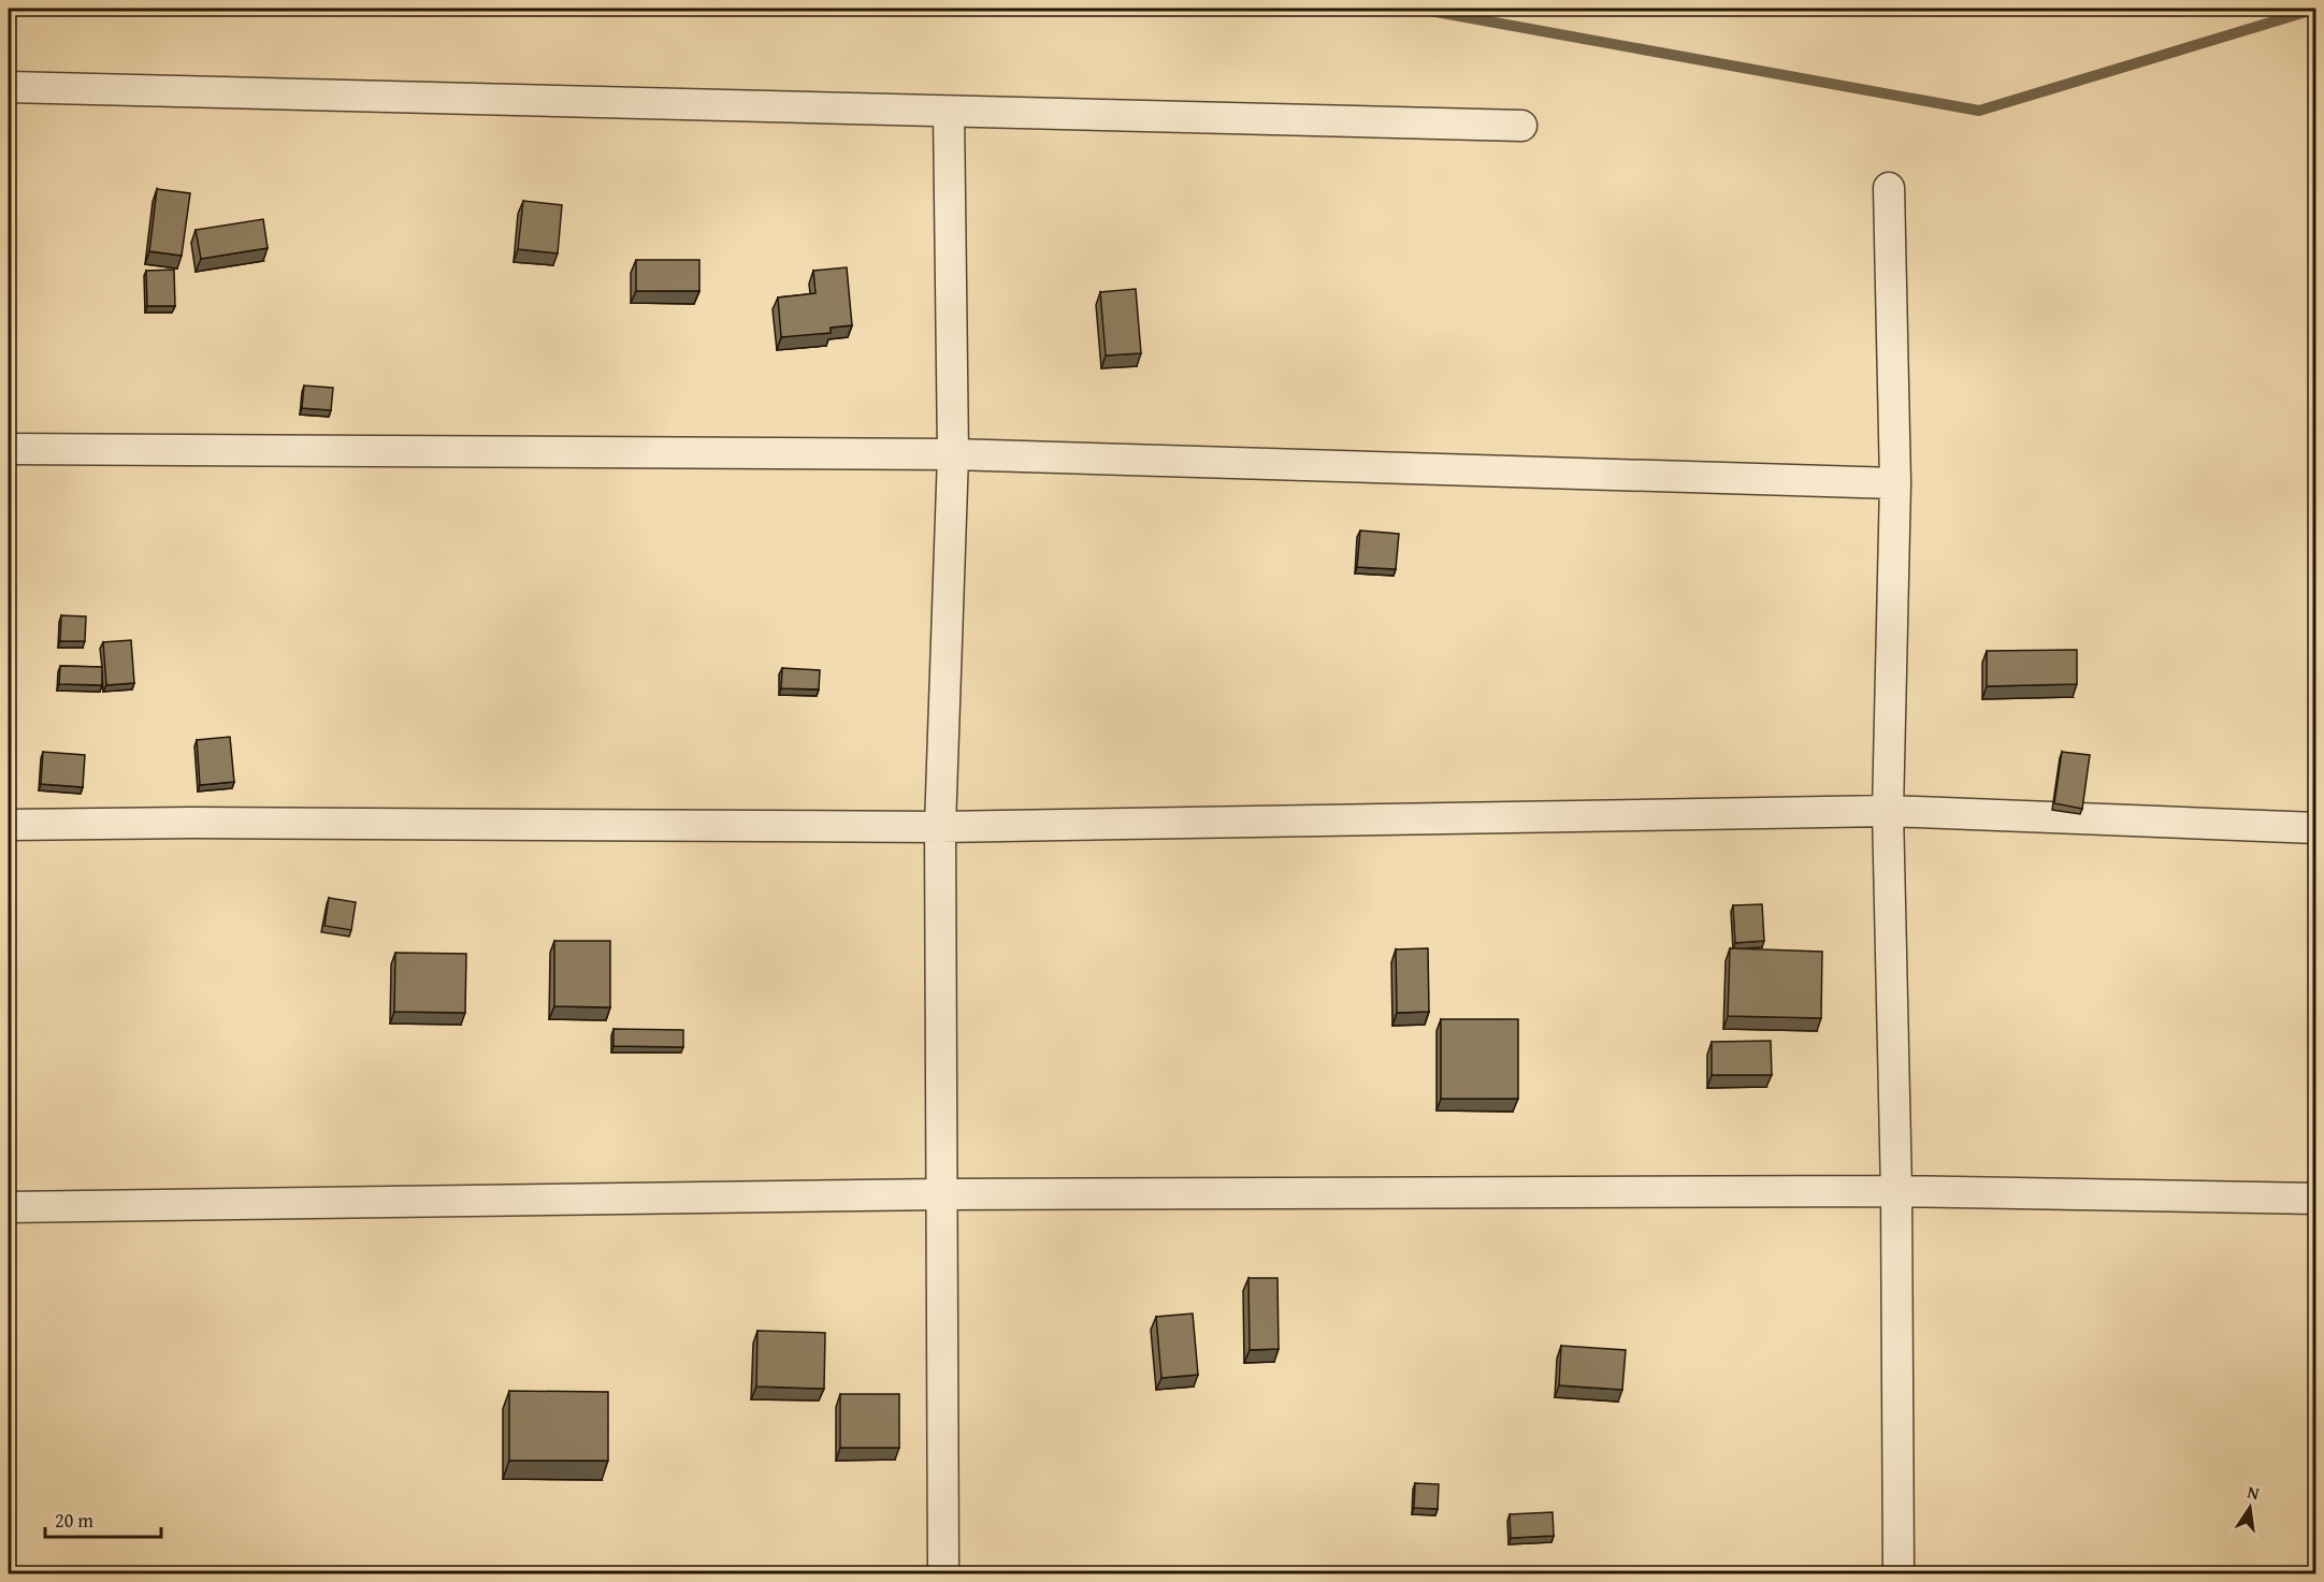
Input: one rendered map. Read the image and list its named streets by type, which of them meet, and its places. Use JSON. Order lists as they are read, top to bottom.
{
  "scale_bar": "20 m",
  "north": "top"
}
